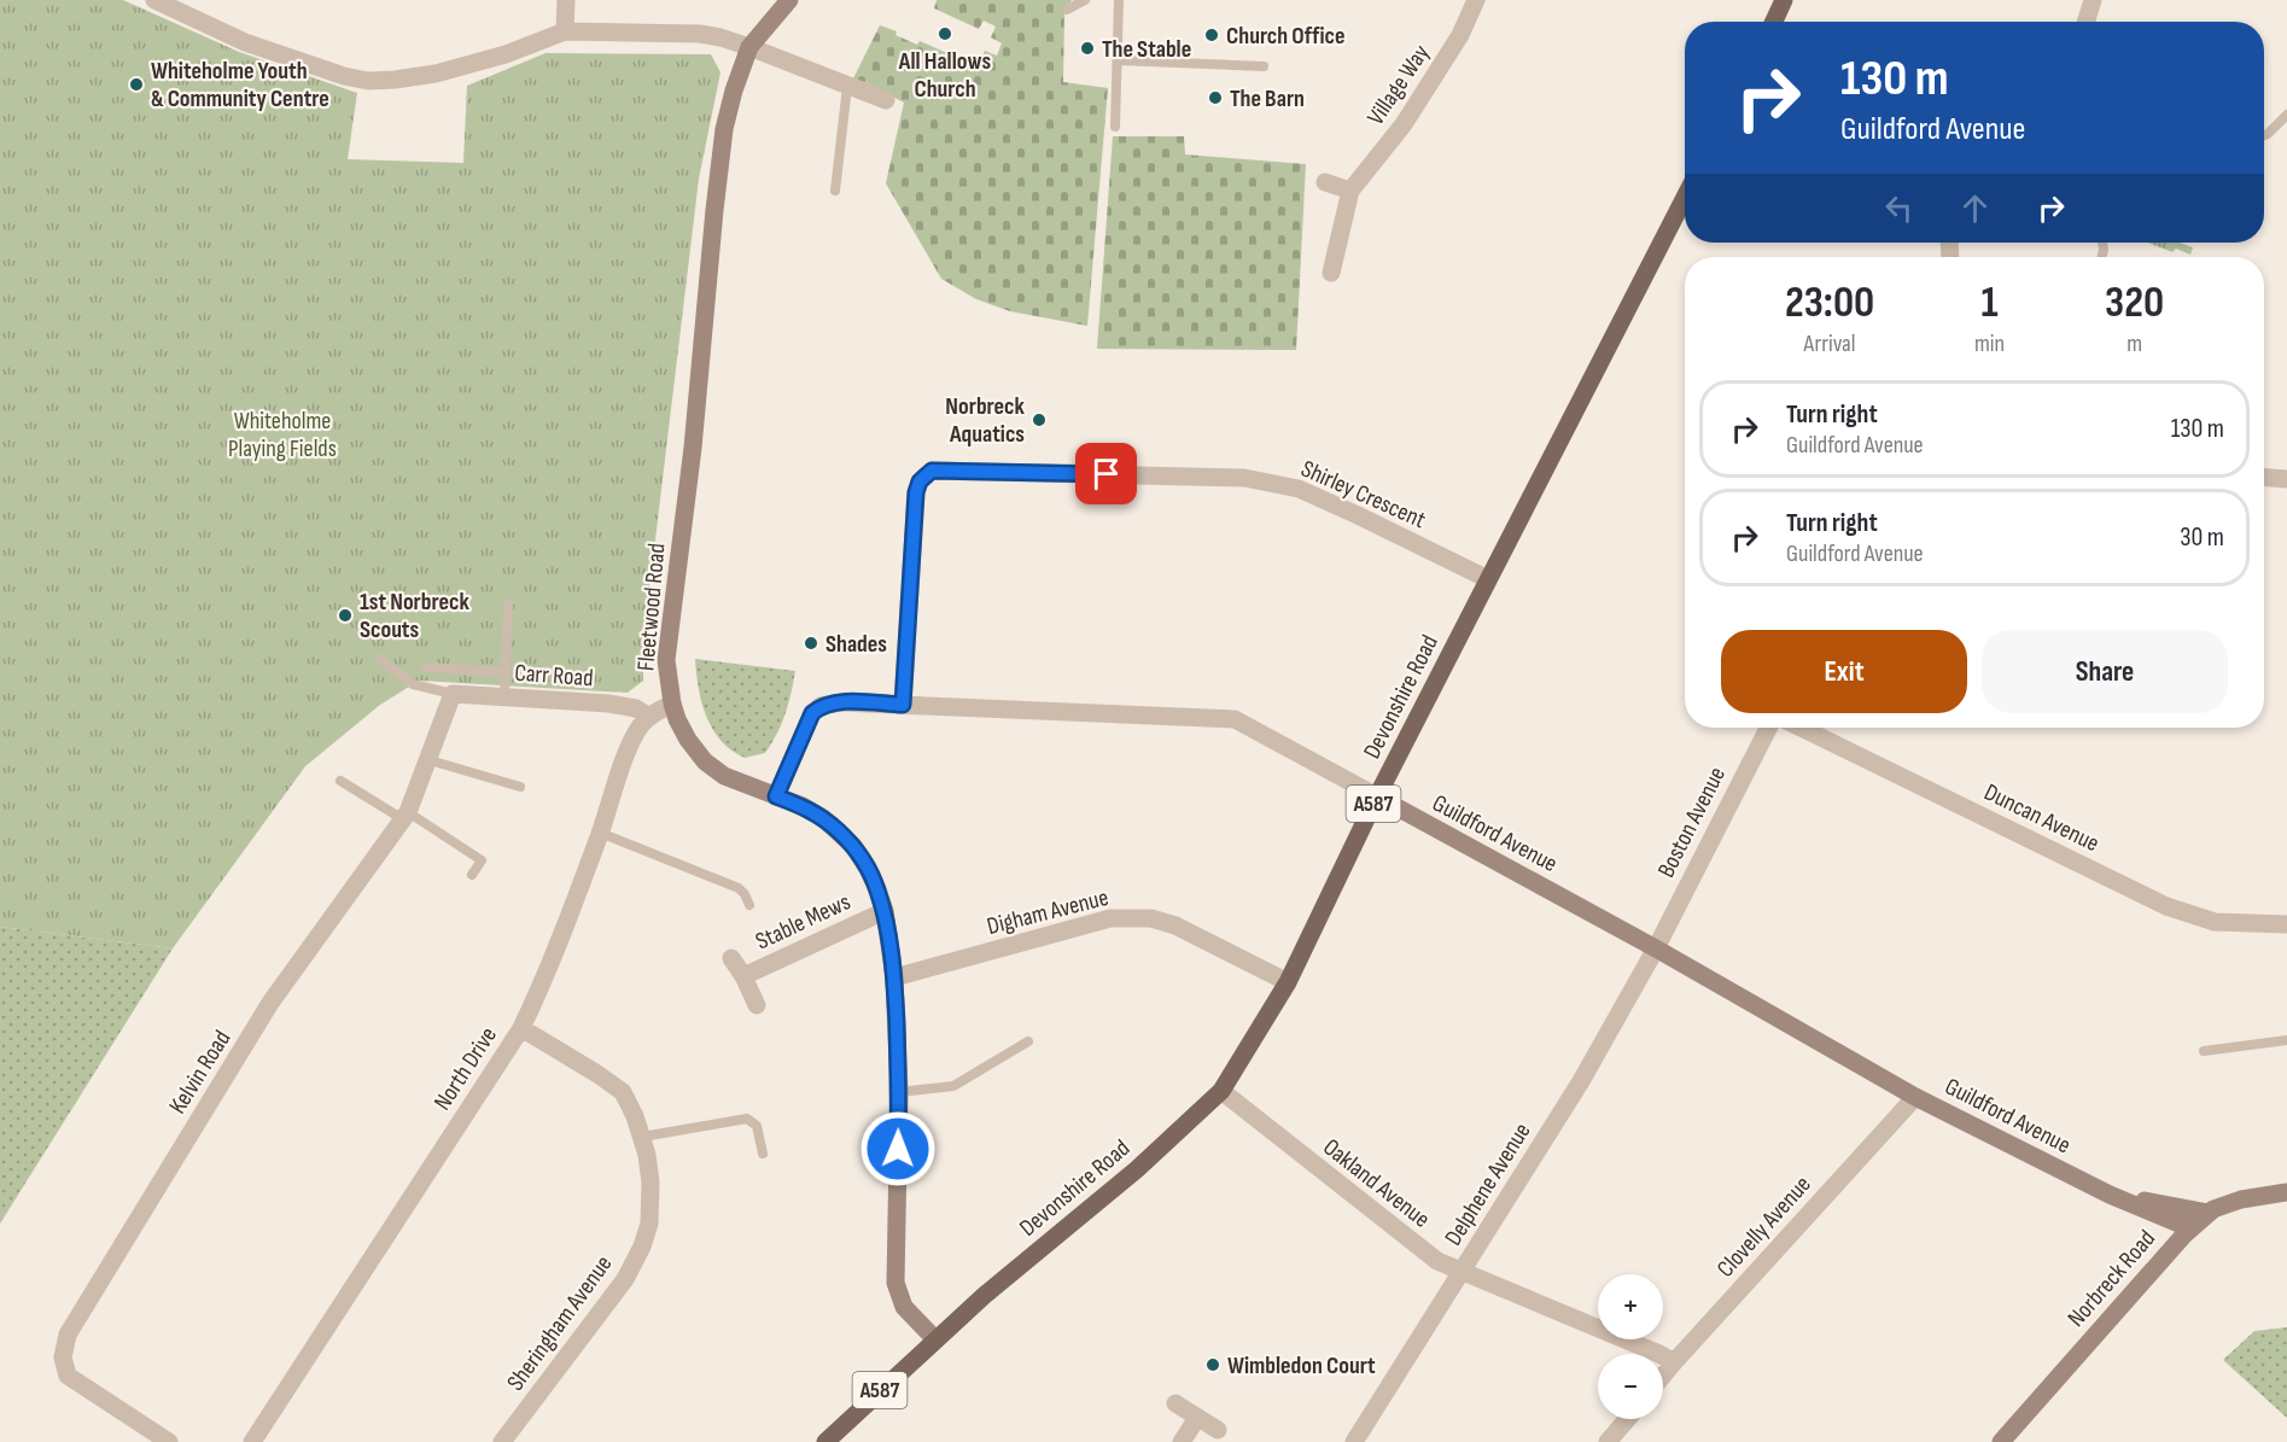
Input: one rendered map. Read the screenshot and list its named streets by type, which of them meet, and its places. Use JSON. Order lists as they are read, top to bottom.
{
  "streets": {
    "main road": ["Devonshire Road", "A587"],
    "street": [
      "Village Way",
      "Shirley Crescent",
      "Fleetwood Road",
      "Carr Road",
      "Duncan Avenue",
      "Boston Avenue",
      "Guildford Avenue",
      "Digham Avenue",
      "Stable Mews",
      "North Drive",
      "Kelvin Road",
      "Oakland Avenue",
      "Delphene Avenue",
      "Clovelly Avenue",
      "Norbreck Road",
      "Sheringham Avenue"
    ]
  },
  "crossings": [
    ["Shirley Crescent", "Devonshire Road"],
    ["Shirley Crescent", "Guildford Avenue"],
    ["Fleetwood Road", "Devonshire Road"],
    ["Fleetwood Road", "A587"],
    ["Fleetwood Road", "Guildford Avenue"],
    ["Fleetwood Road", "Digham Avenue"],
    ["Fleetwood Road", "Stable Mews"],
    ["Fleetwood Road", "North Drive"],
    ["Carr Road", "North Drive"],
    ["Carr Road", "Kelvin Road"],
    ["Devonshire Road", "A587"],
    ["Devonshire Road", "Guildford Avenue"],
    ["Devonshire Road", "Digham Avenue"],
    ["Devonshire Road", "Oakland Avenue"],
    ["Boston Avenue", "Guildford Avenue"],
    ["Boston Avenue", "Delphene Avenue"],
    ["Guildford Avenue", "Delphene Avenue"],
    ["Guildford Avenue", "Clovelly Avenue"],
    ["Guildford Avenue", "Norbreck Road"],
    ["North Drive", "Sheringham Avenue"],
    ["Oakland Avenue", "Delphene Avenue"],
    ["Oakland Avenue", "Clovelly Avenue"]
  ],
  "parks": ["Whiteholme Playing Fields"],
  "places": [
    "All Hallows Church",
    "Church Office",
    "The Stable",
    "Whiteholme Youth & Community Centre",
    "The Barn",
    "Norbreck Aquatics",
    "1st Norbreck Scouts",
    "Shades",
    "Wimbledon Court"
  ],
  "page": {
    "turn": ["130 m", "Guildford Avenue"],
    "eta": [
      "23:00",
      "Arrival",
      "1",
      "min",
      "320",
      "m"
    ],
    "list": [
      {
        "name": "Turn right",
        "note": "Guildford Avenue",
        "value": "130 m"
      },
      {
        "name": "Turn right",
        "note": "Guildford Avenue",
        "value": "30 m"
      }
    ],
    "buttons": ["Exit", "Share"],
    "map_buttons": ["+", "−"]
  }
}
